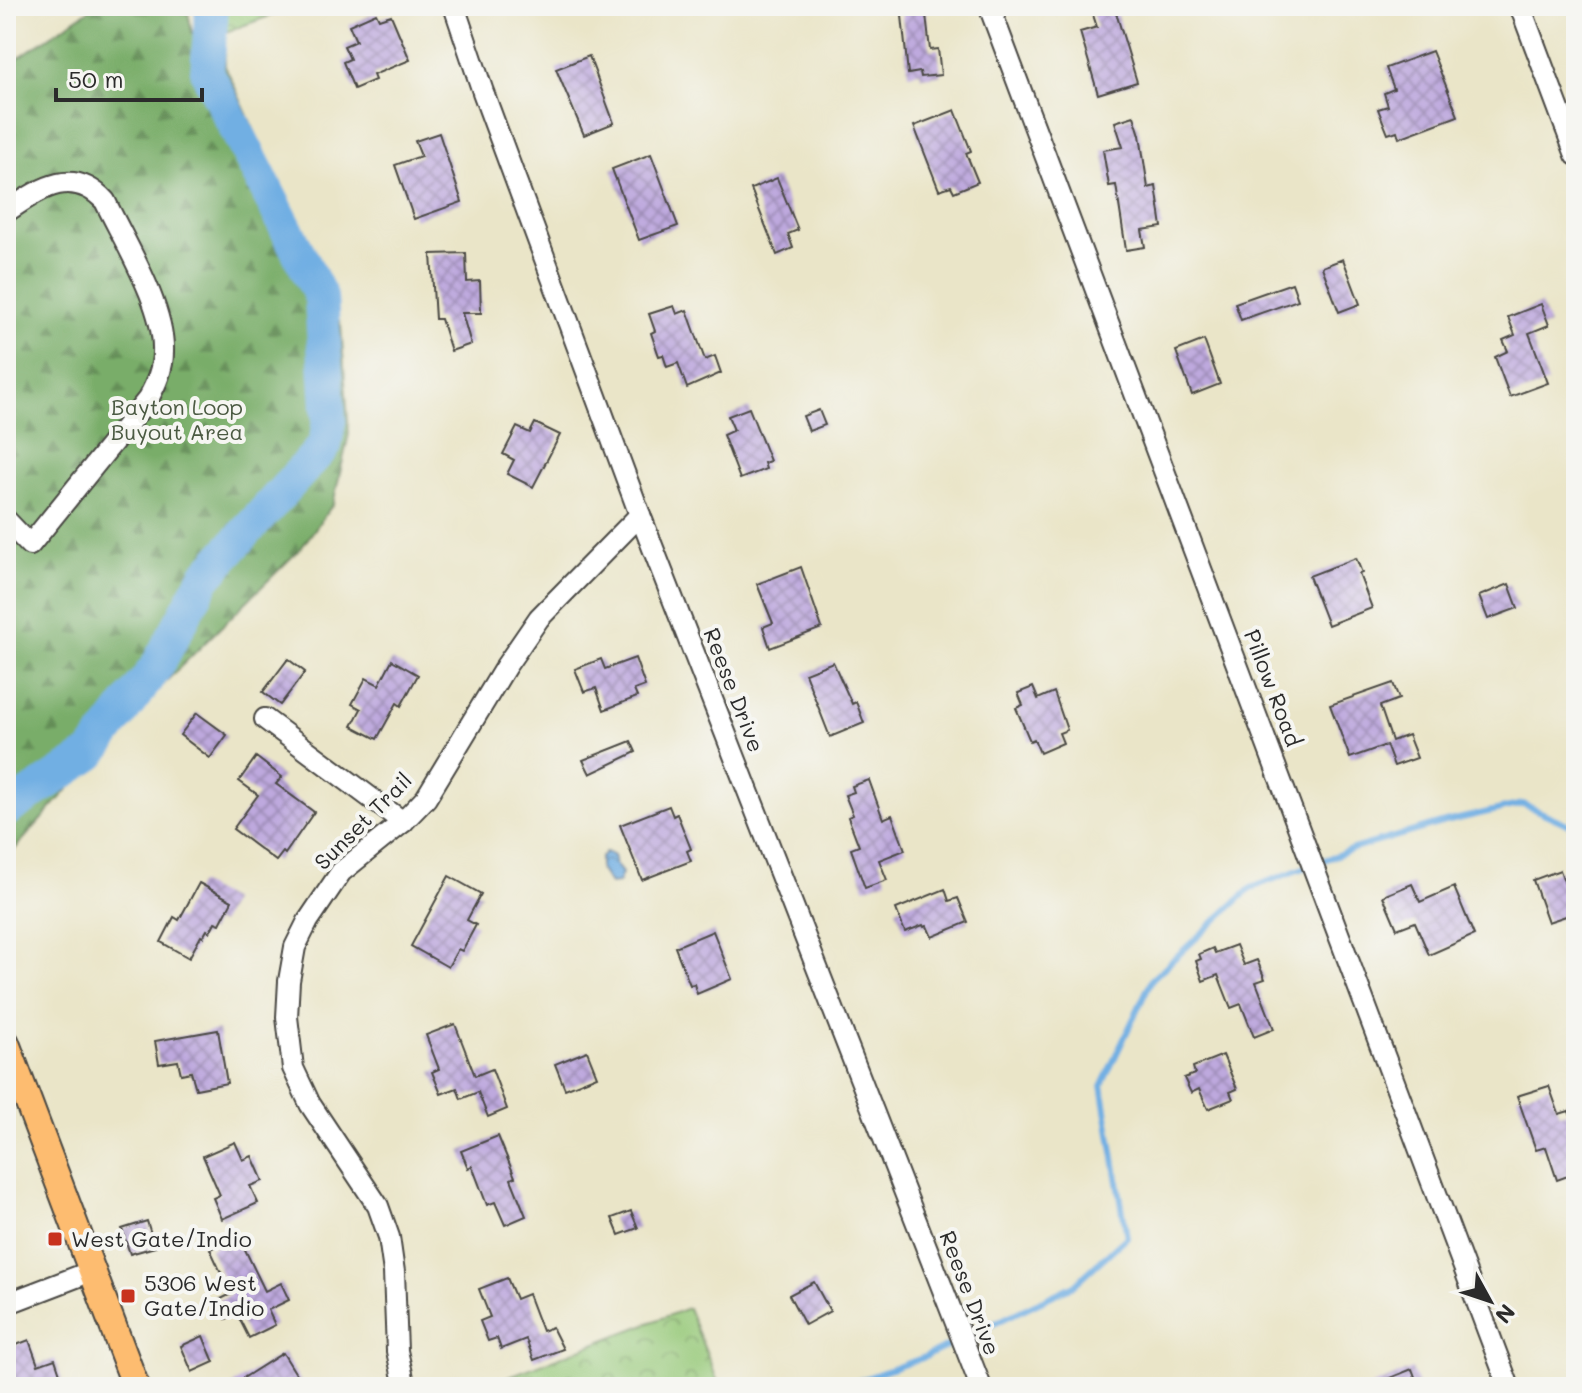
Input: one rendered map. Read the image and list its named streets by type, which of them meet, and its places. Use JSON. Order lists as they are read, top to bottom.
{
  "streets": {
    "street": ["Pillow Road", "Reese Drive", "Sunset Trail"]
  },
  "crossings": [
    ["Reese Drive", "Sunset Trail"]
  ],
  "parks": ["Bayton Loop Buyout Area"],
  "places": {
    "transit": ["West Gate/Indio", "5306 West Gate/Indio"]
  },
  "scale_bar": "50 m",
  "north": "bottom right"
}
